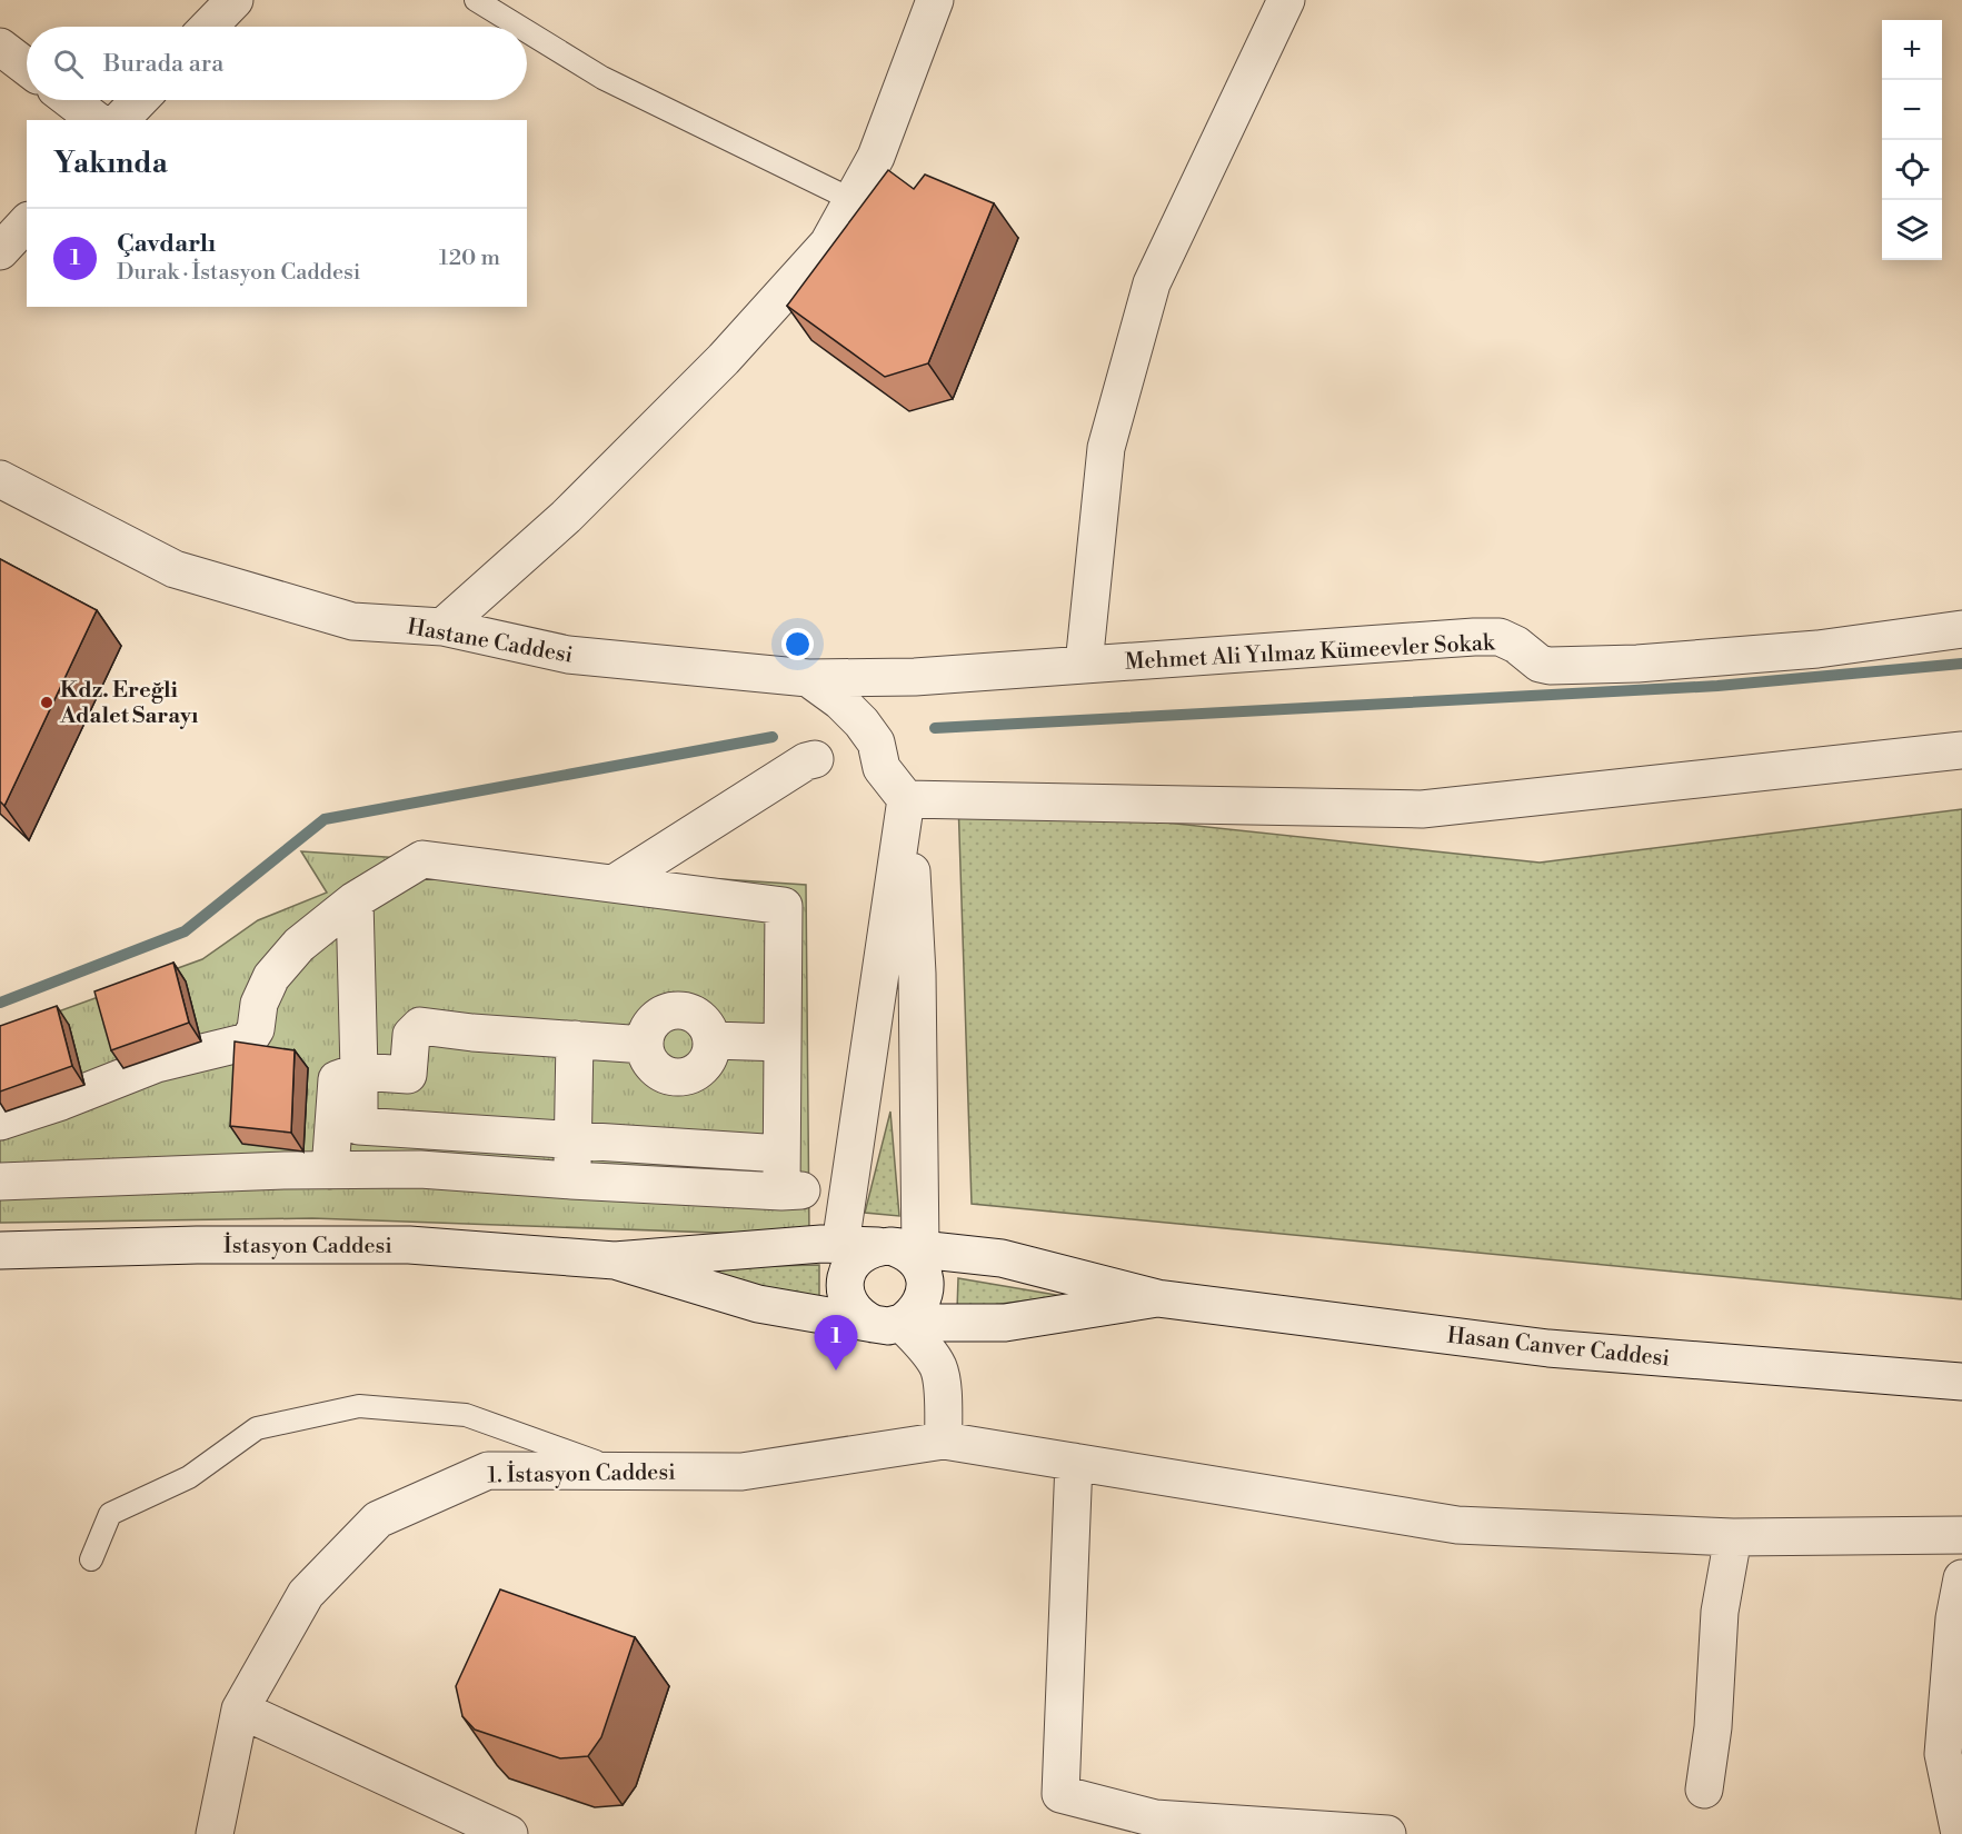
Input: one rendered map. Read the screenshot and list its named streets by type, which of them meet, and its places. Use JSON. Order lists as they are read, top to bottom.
{
  "streets": {
    "street": [
      "Hastane Caddesi",
      "Mehmet Ali Yılmaz Kümeevler Sokak",
      "İstasyon Caddesi",
      "Hasan Canver Caddesi",
      "1. İstasyon Caddesi"
    ]
  },
  "crossings": [
    ["Hastane Caddesi", "Mehmet Ali Yılmaz Kümeevler Sokak"],
    ["İstasyon Caddesi", "Hasan Canver Caddesi"]
  ],
  "places": ["Kdz. Ereğli Adalet Sarayı"],
  "page": {
    "map_buttons": ["+", "−"],
    "search": "Burada ara",
    "heading": "Yakında",
    "list": [
      {
        "mark": "1",
        "name": "Çavdarlı",
        "note": "Durak · İstasyon Caddesi",
        "value": "120 m"
      }
    ],
    "pins": "1"
  }
}
